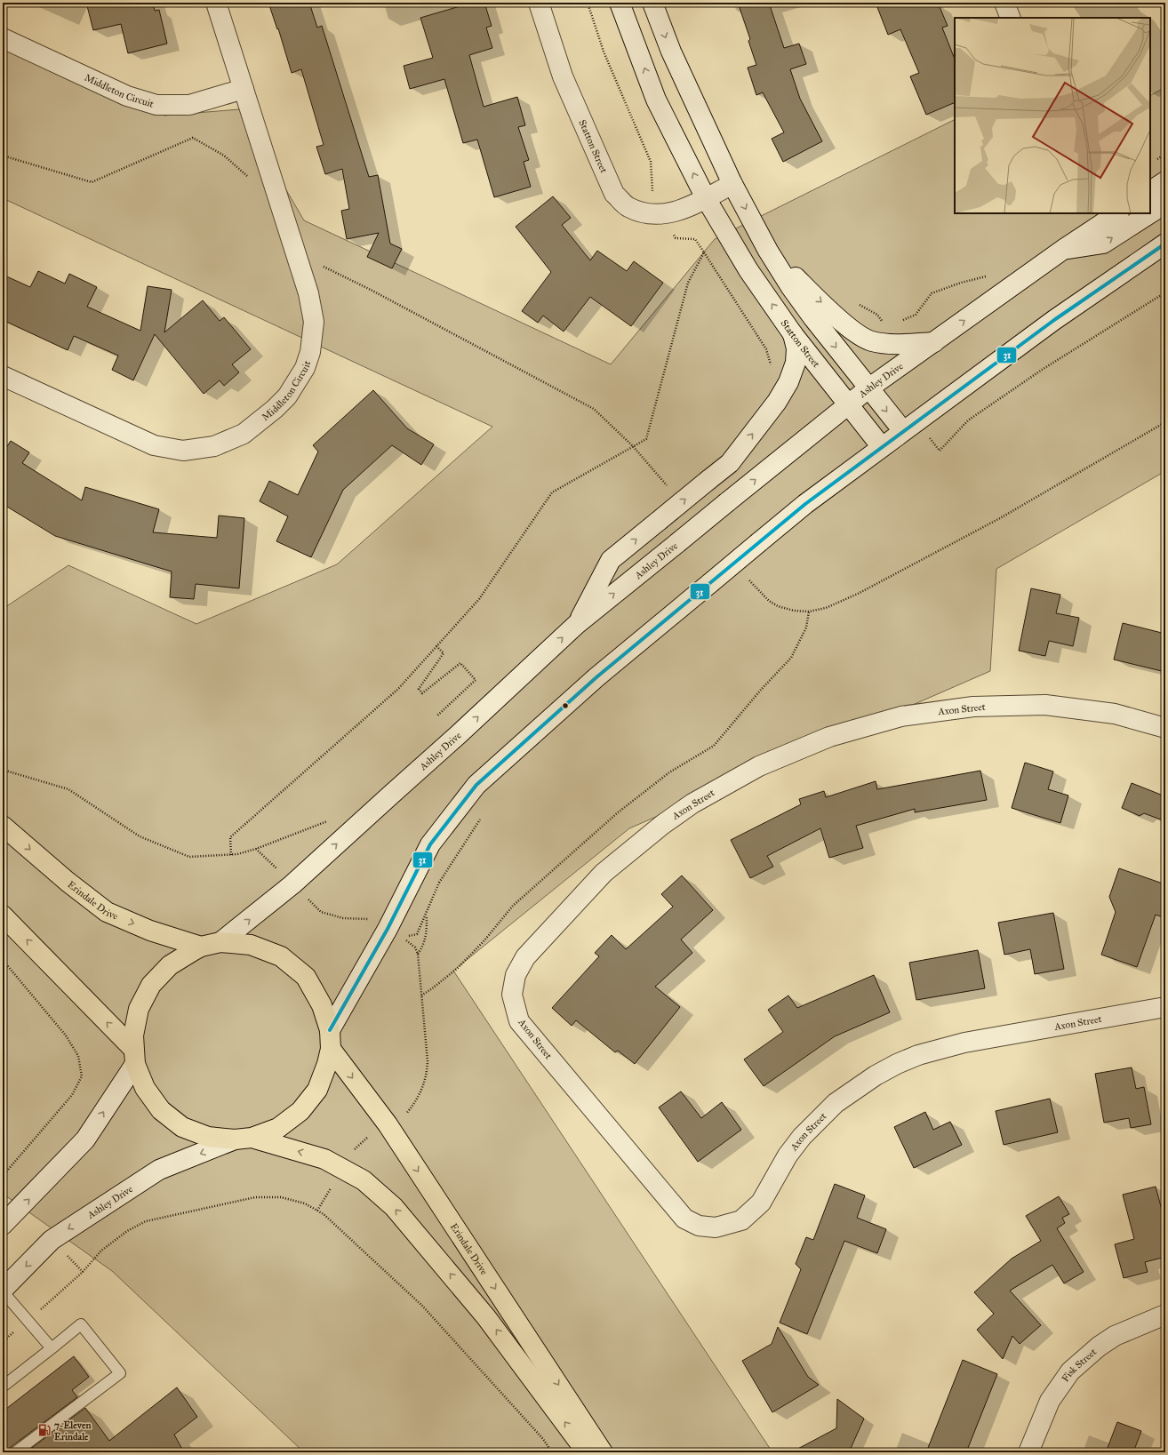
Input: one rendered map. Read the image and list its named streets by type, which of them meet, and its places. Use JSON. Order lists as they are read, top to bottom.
{
  "streets": {
    "main road": ["Erindale Drive"],
    "street": [
      "Middleton Circuit",
      "Statton Street",
      "Ashley Drive",
      "Axon Street",
      "Fisk Street"
    ]
  },
  "crossings": [
    ["Statton Street", "Ashley Drive"]
  ],
  "places": {
    "fuel station": ["7-Eleven Erindale"]
  },
  "lines": ["transit line 31"]
}
